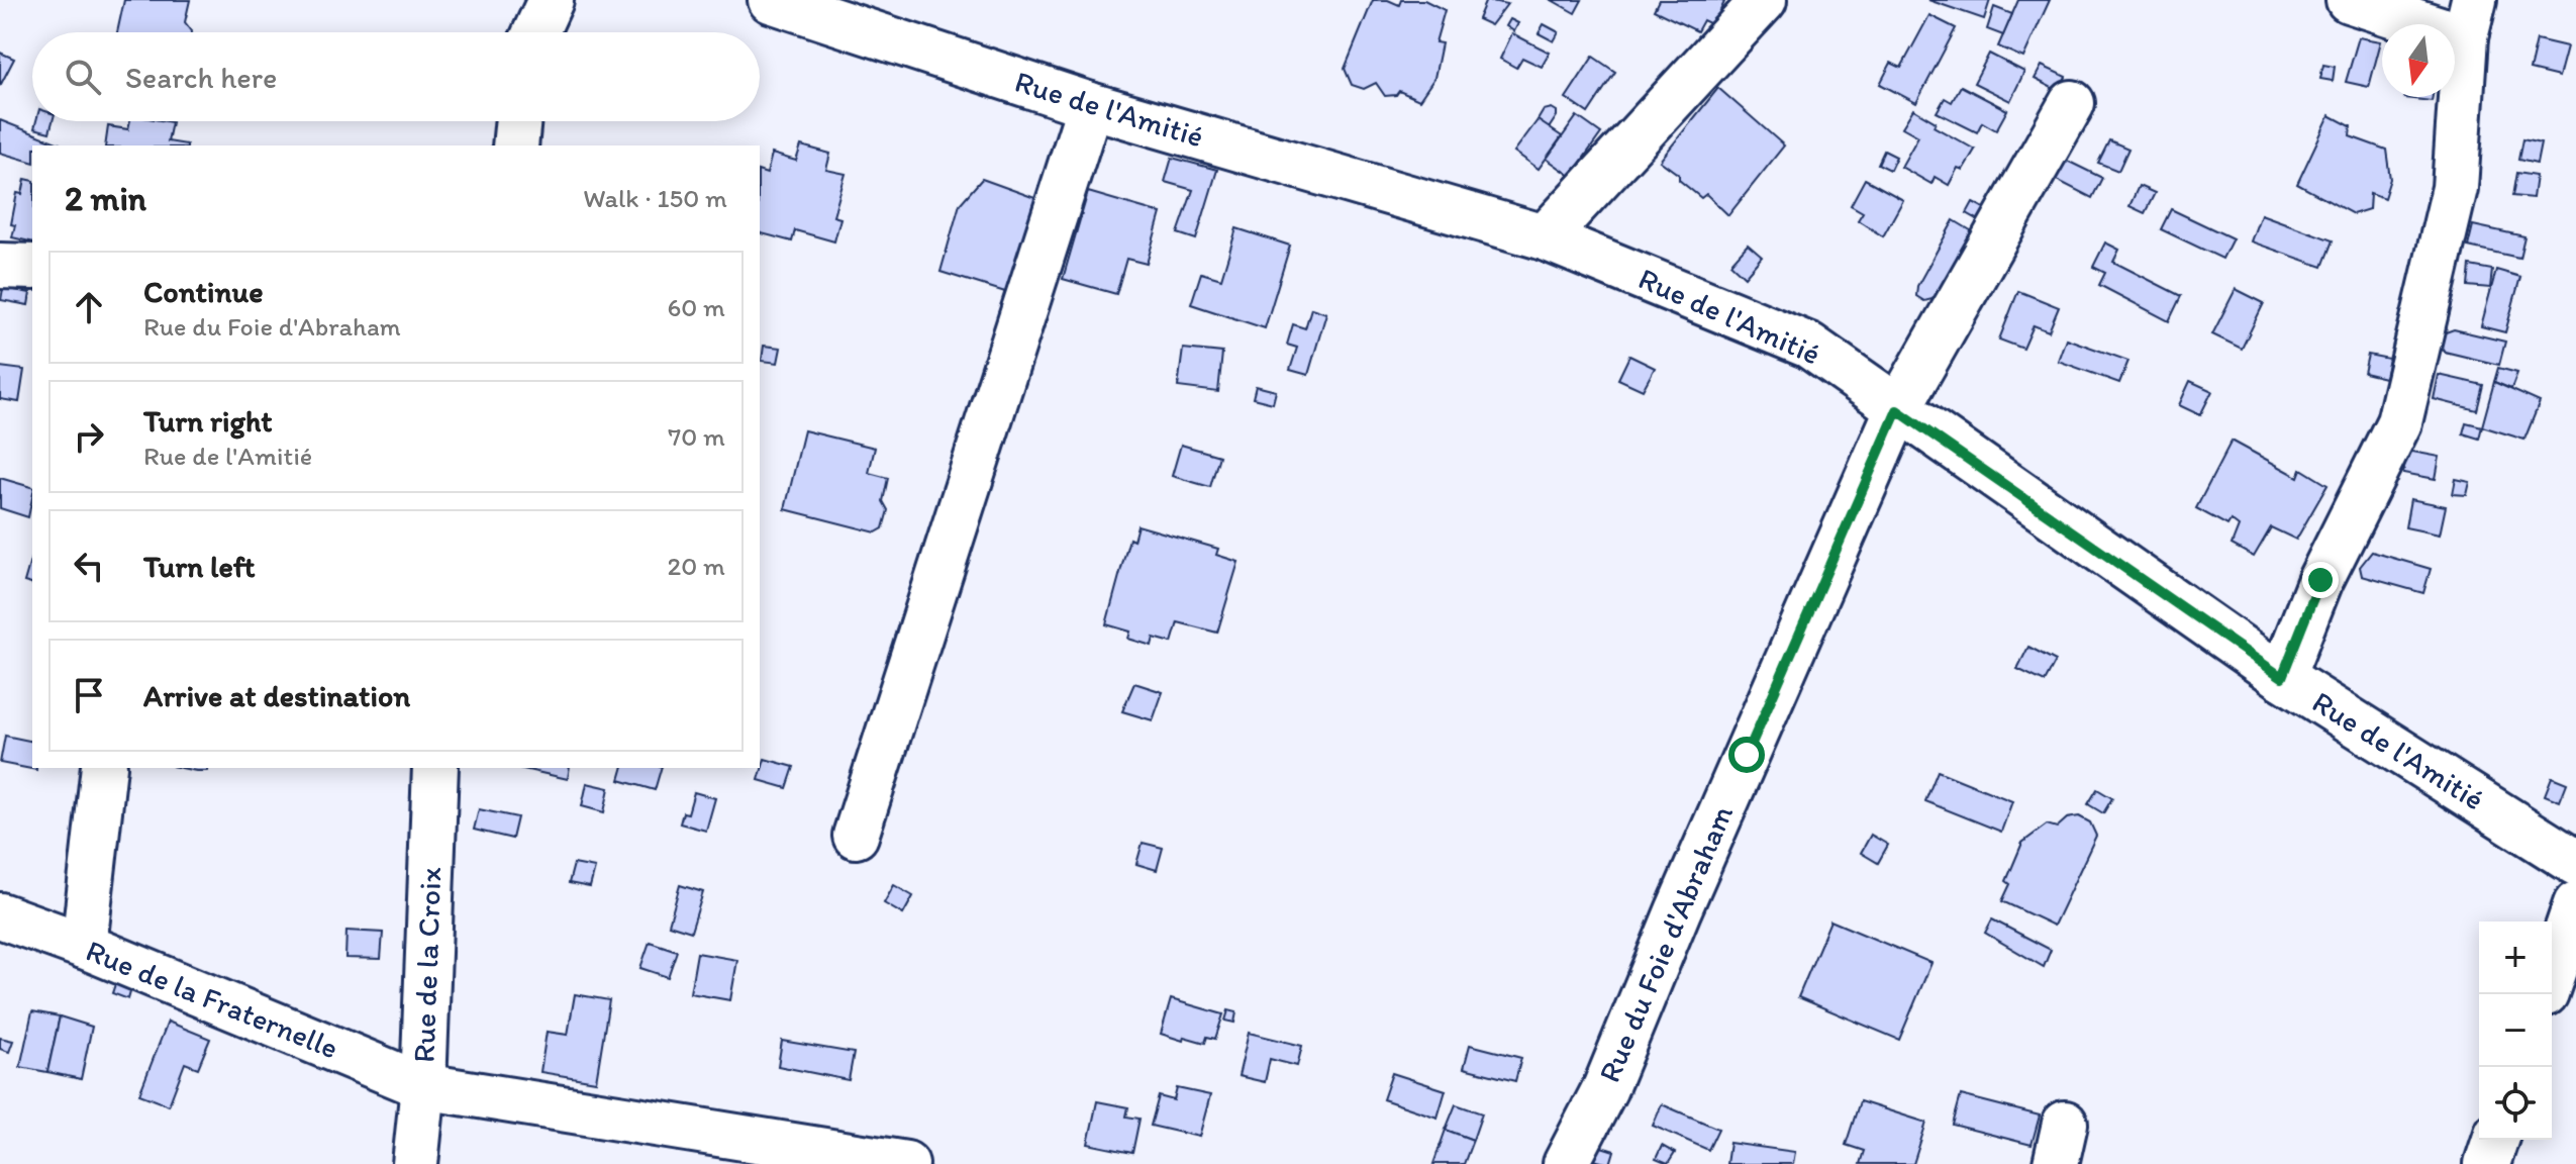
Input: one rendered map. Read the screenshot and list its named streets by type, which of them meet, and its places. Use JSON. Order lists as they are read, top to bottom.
{
  "streets": {
    "street": [
      "Rue de l'Amitié",
      "Rue du Foie d'Abraham",
      "Rue de la Croix",
      "Rue de la Fraternelle"
    ]
  },
  "crossings": [
    ["Rue de l'Amitié", "Rue du Foie d'Abraham"],
    ["Rue de la Croix", "Rue de la Fraternelle"]
  ],
  "north": "bottom",
  "page": {
    "search": "Search here",
    "heading": ["2 min", "Walk · 150 m"],
    "list": [
      ["Continue", "Rue du Foie d'Abraham", "60 m"],
      ["Turn right", "Rue de l'Amitié", "70 m"],
      ["Turn left", "20 m"],
      "Arrive at destination"
    ],
    "map_buttons": ["+", "−"]
  }
}
